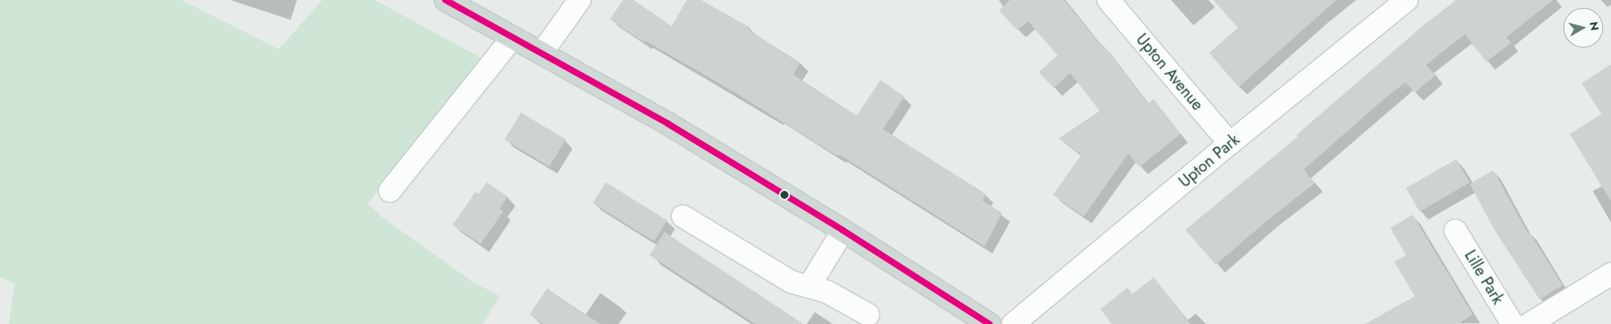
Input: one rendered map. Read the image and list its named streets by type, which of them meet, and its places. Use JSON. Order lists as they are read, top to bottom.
{
  "streets": {
    "street": ["Upton Avenue", "Upton Park", "Lille Park"]
  },
  "crossings": [
    ["Upton Avenue", "Upton Park"]
  ],
  "north": "right"
}
